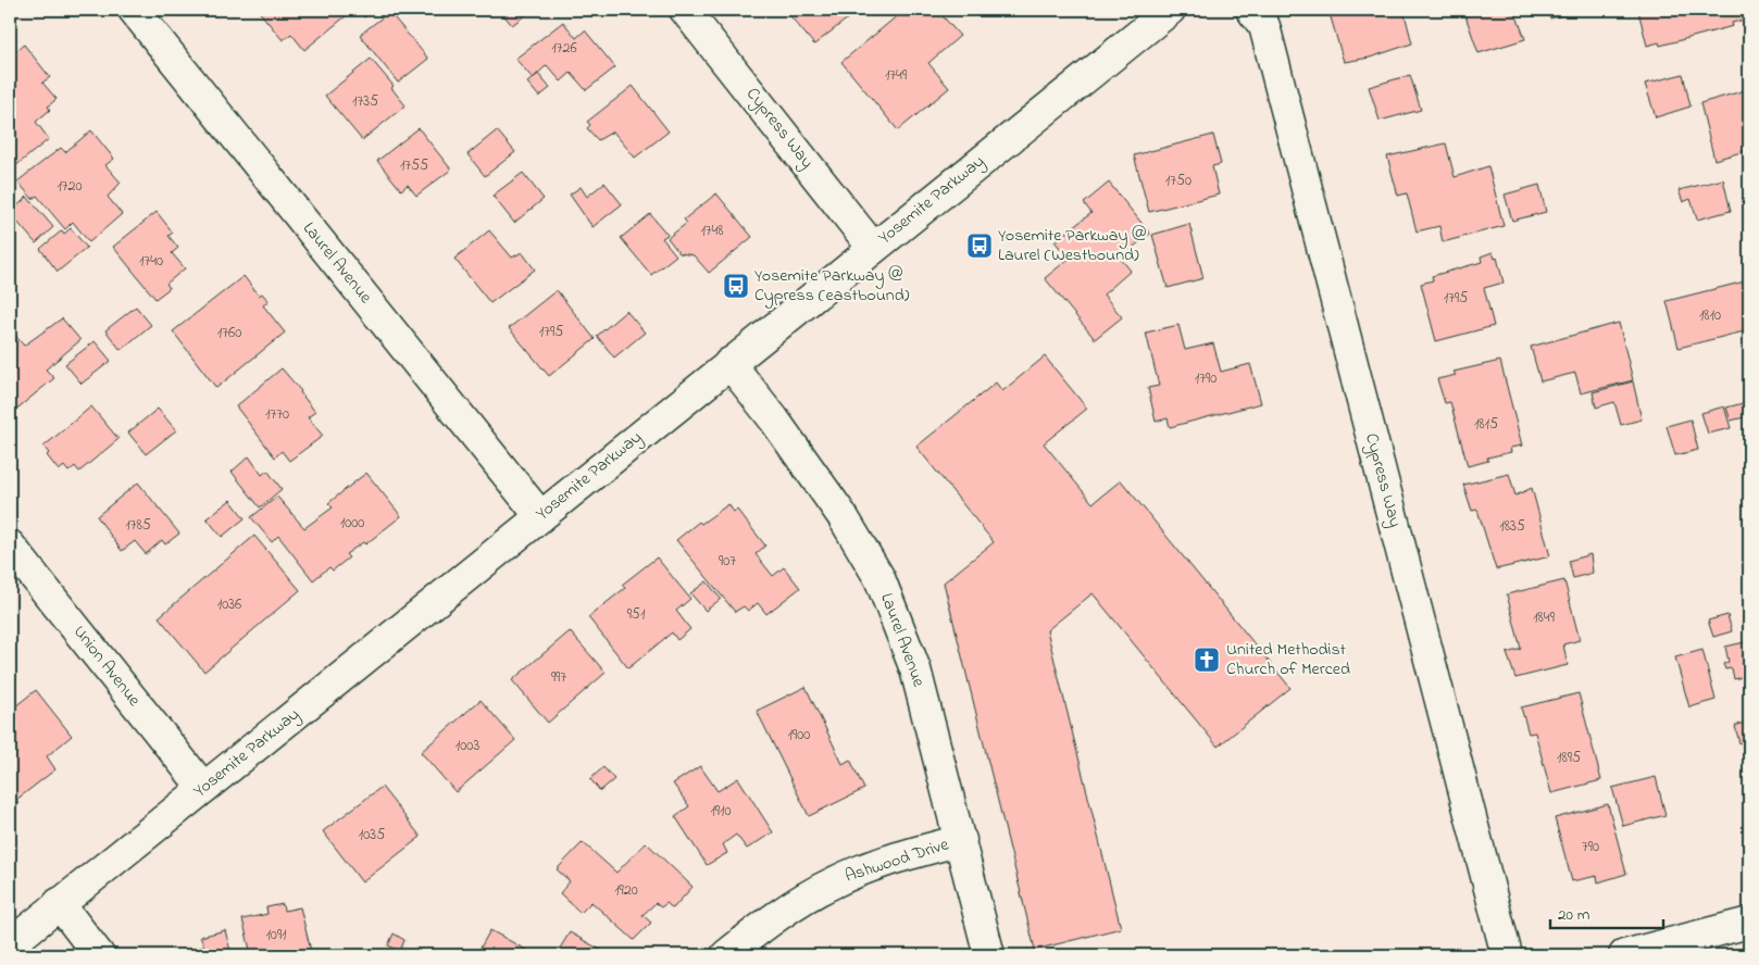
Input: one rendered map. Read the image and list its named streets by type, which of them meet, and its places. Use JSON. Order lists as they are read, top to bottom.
{
  "streets": {
    "street": [
      "Cypress Way",
      "Yosemite Parkway",
      "Laurel Avenue",
      "Union Avenue",
      "Ashwood Drive"
    ]
  },
  "crossings": [
    ["Cypress Way", "Yosemite Parkway"],
    ["Yosemite Parkway", "Laurel Avenue"],
    ["Yosemite Parkway", "Union Avenue"],
    ["Laurel Avenue", "Ashwood Drive"]
  ],
  "places": {
    "bus stop": ["Yosemite Parkway @ Laurel (Westbound)", "Yosemite Parkway @ Cypress (eastbound)"],
    "church": ["United Methodist Church of Merced"]
  },
  "house_numbers": [
    "1726",
    "1749",
    "1735",
    "1755",
    "1750",
    "1720",
    "1748",
    "1740",
    "1795",
    "1810",
    "1795",
    "1760",
    "1790",
    "1770",
    "1815",
    "1000",
    "1785",
    "1835",
    "907",
    "1036",
    "951",
    "1849",
    "997",
    "1900",
    "1003",
    "1895",
    "1910",
    "1035",
    "790",
    "1920",
    "1091"
  ],
  "scale_bar": "20 m"
}
